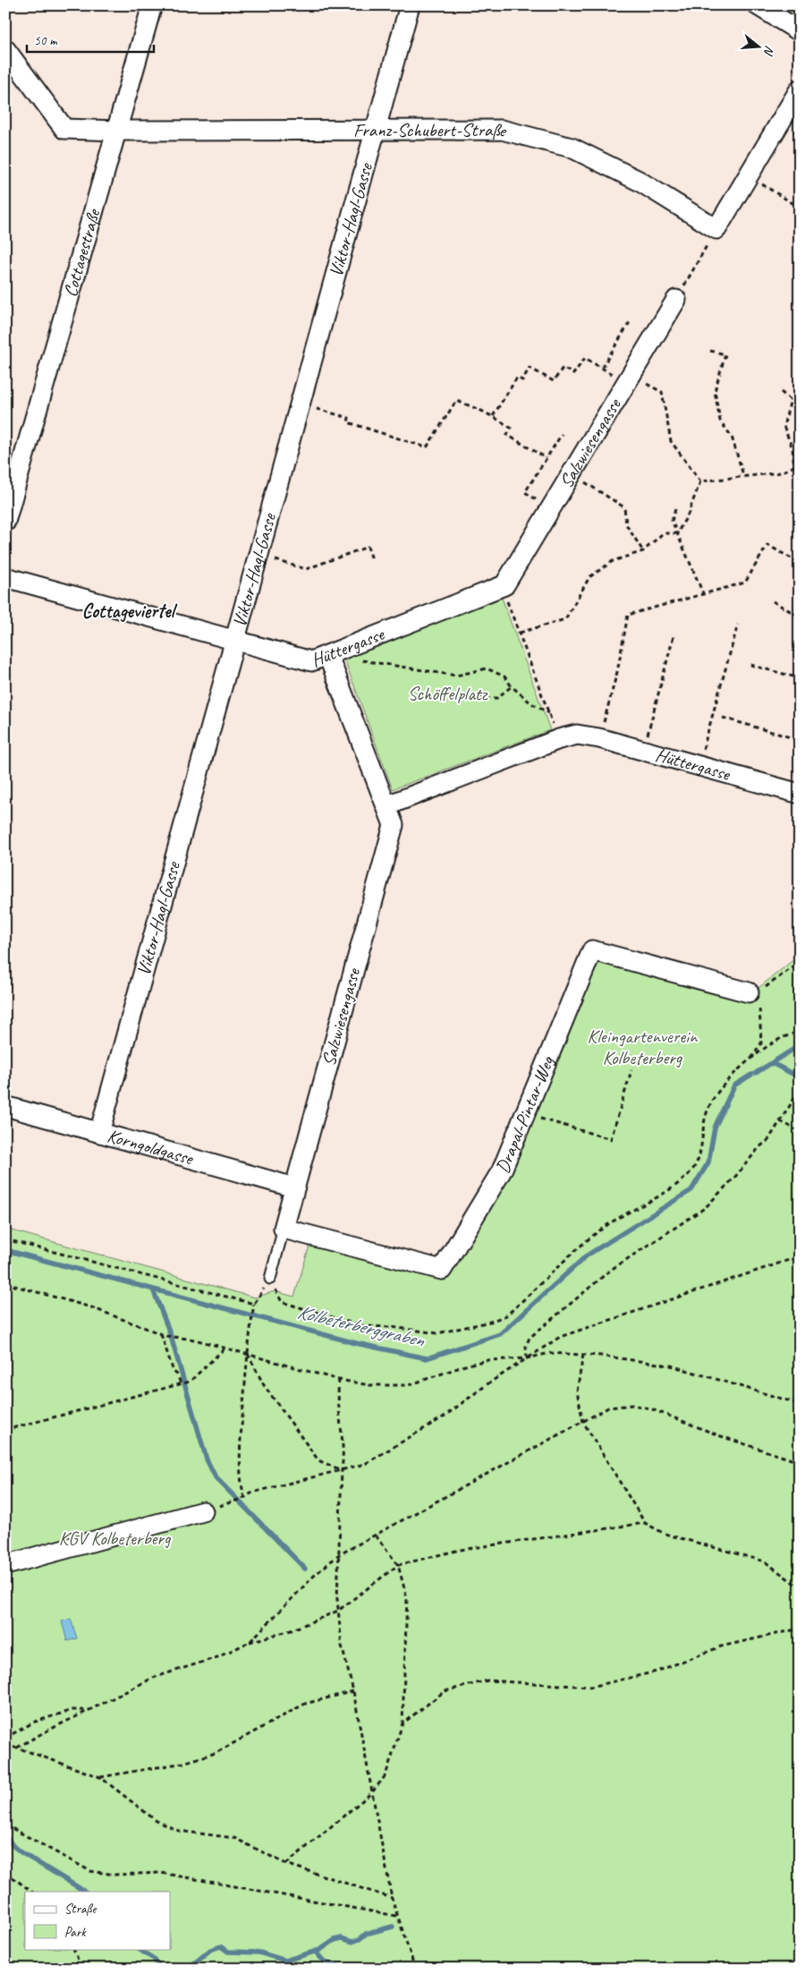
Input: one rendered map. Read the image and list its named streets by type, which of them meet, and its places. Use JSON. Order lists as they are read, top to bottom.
{
  "streets": {
    "street": [
      "Franz-Schubert-Straße",
      "Viktor-Hagl-Gasse",
      "Cottagestraße",
      "Salzwiesengasse",
      "Hüttergasse",
      "Drapal-Pintar-Weg",
      "Korngoldgasse"
    ]
  },
  "crossings": [
    ["Franz-Schubert-Straße", "Viktor-Hagl-Gasse"],
    ["Franz-Schubert-Straße", "Cottagestraße"],
    ["Viktor-Hagl-Gasse", "Hüttergasse"],
    ["Viktor-Hagl-Gasse", "Korngoldgasse"],
    ["Salzwiesengasse", "Hüttergasse"],
    ["Salzwiesengasse", "Drapal-Pintar-Weg"],
    ["Salzwiesengasse", "Korngoldgasse"]
  ],
  "districts": ["Cottageviertel"],
  "water": ["Kolbeterberggraben"],
  "parks": ["Schöffelplatz", "Kleingartenverein Kolbeterberg", "KGV Kolbeterberg"],
  "legend": ["Straße", "Park"],
  "scale_bar": "50 m",
  "north": "right"
}
